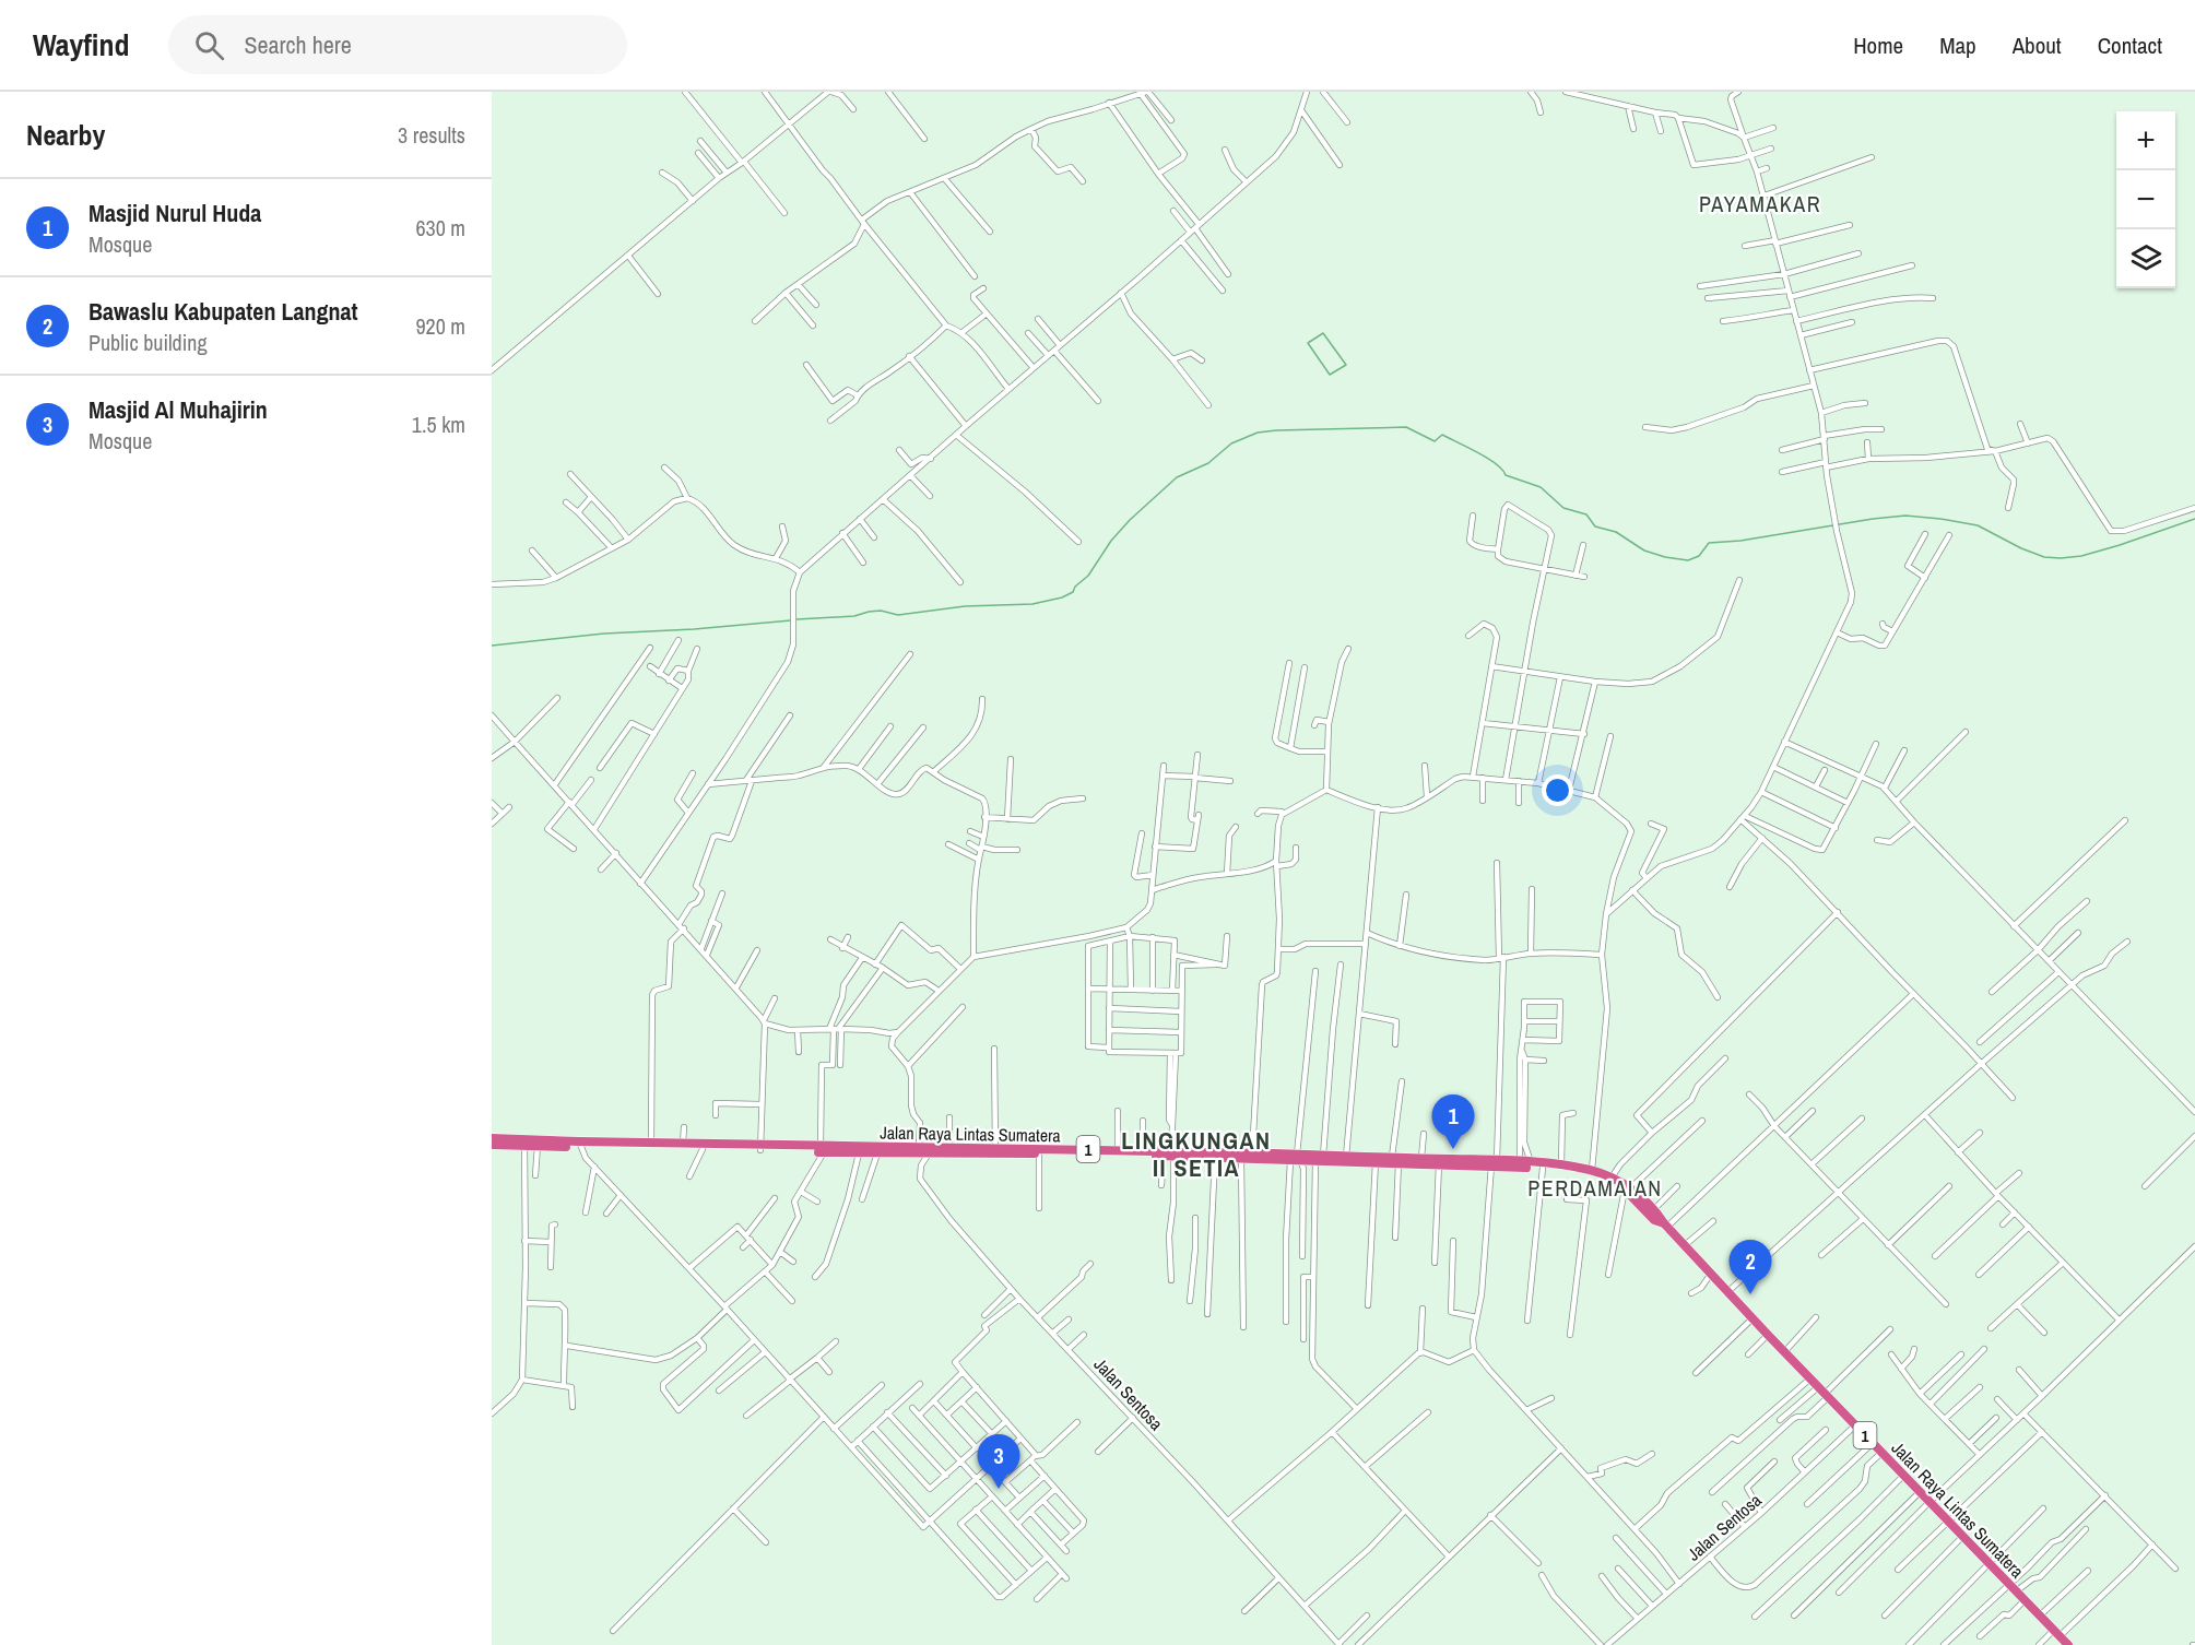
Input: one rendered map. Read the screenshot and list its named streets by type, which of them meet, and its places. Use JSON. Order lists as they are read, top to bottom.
{
  "streets": {
    "highway": ["Jalan Raya Lintas Sumatera", "1"],
    "street": ["Jalan Sentosa"]
  },
  "crossings": [
    ["Jalan Raya Lintas Sumatera", "Jalan Sentosa"]
  ],
  "districts": ["PAYAMAKAR", "LINGKUNGAN II SETIA", "PERDAMAIAN"],
  "page": {
    "header": "Wayfind",
    "search": "Search here",
    "nav": [
      "Home",
      "Map",
      "About",
      "Contact"
    ],
    "heading": ["Nearby", "3 results"],
    "map_buttons": ["+", "−"],
    "list": [
      {
        "mark": "1",
        "name": "Masjid Nurul Huda",
        "note": "Mosque",
        "value": "630 m"
      },
      {
        "mark": "2",
        "name": "Bawaslu Kabupaten Langnat",
        "note": "Public building",
        "value": "920 m"
      },
      {
        "mark": "3",
        "name": "Masjid Al Muhajirin",
        "note": "Mosque",
        "value": "1.5 km"
      }
    ],
    "pins": ["1", "2", "3"]
  }
}
